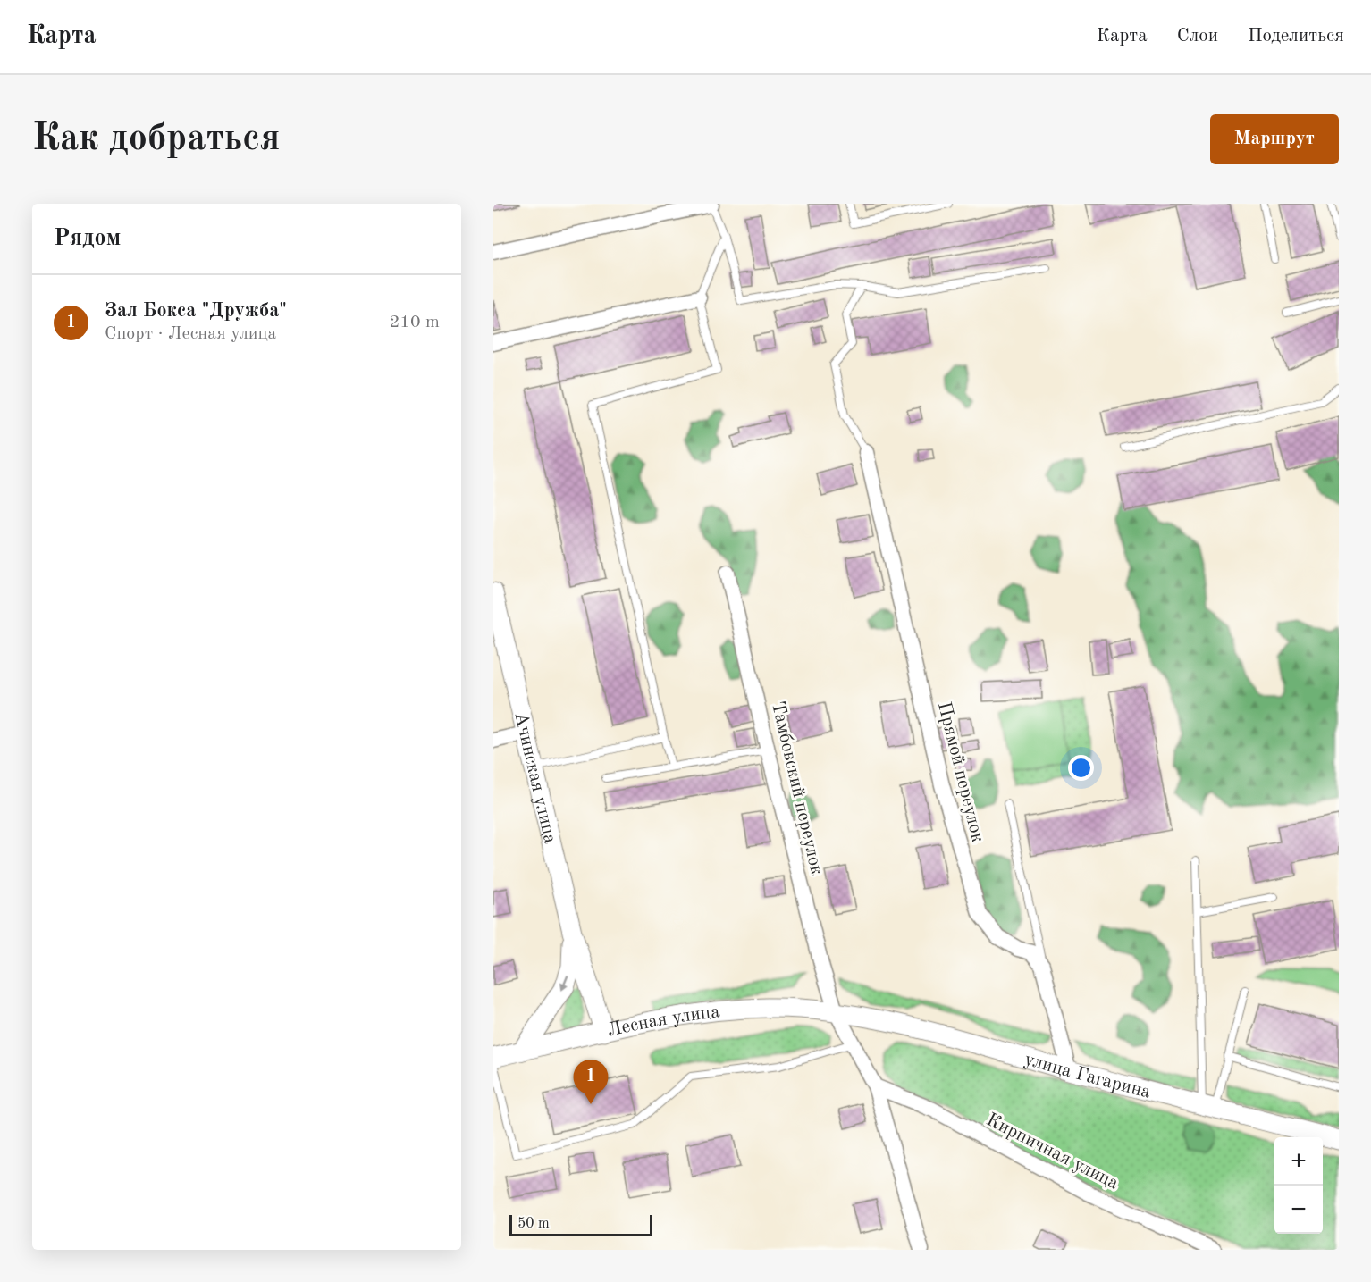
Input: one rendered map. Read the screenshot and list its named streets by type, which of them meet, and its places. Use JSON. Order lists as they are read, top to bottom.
{
  "streets": {
    "street": [
      "Прямой переулок",
      "Ачинская улица",
      "Тамбовский переулок",
      "Лесная улица",
      "улица Гагарина",
      "Кирпичная улица"
    ]
  },
  "crossings": [
    ["Ачинская улица", "Лесная улица"],
    ["Тамбовский переулок", "Лесная улица"],
    ["Тамбовский переулок", "улица Гагарина"],
    ["Тамбовский переулок", "Кирпичная улица"],
    ["Лесная улица", "улица Гагарина"]
  ],
  "scale_bar": "50 m",
  "page": {
    "header": "Карта",
    "nav": ["Карта", "Слои", "Поделиться"],
    "buttons": "Маршрут",
    "title": "Как добраться",
    "heading": "Рядом",
    "list": [
      {
        "mark": "1",
        "name": "Зал Бокса \"Дружба\"",
        "note": "Спорт · Лесная улица",
        "value": "210 m"
      }
    ],
    "pins": "1",
    "map_buttons": ["+", "−"],
    "scale": "50 m"
  }
}
